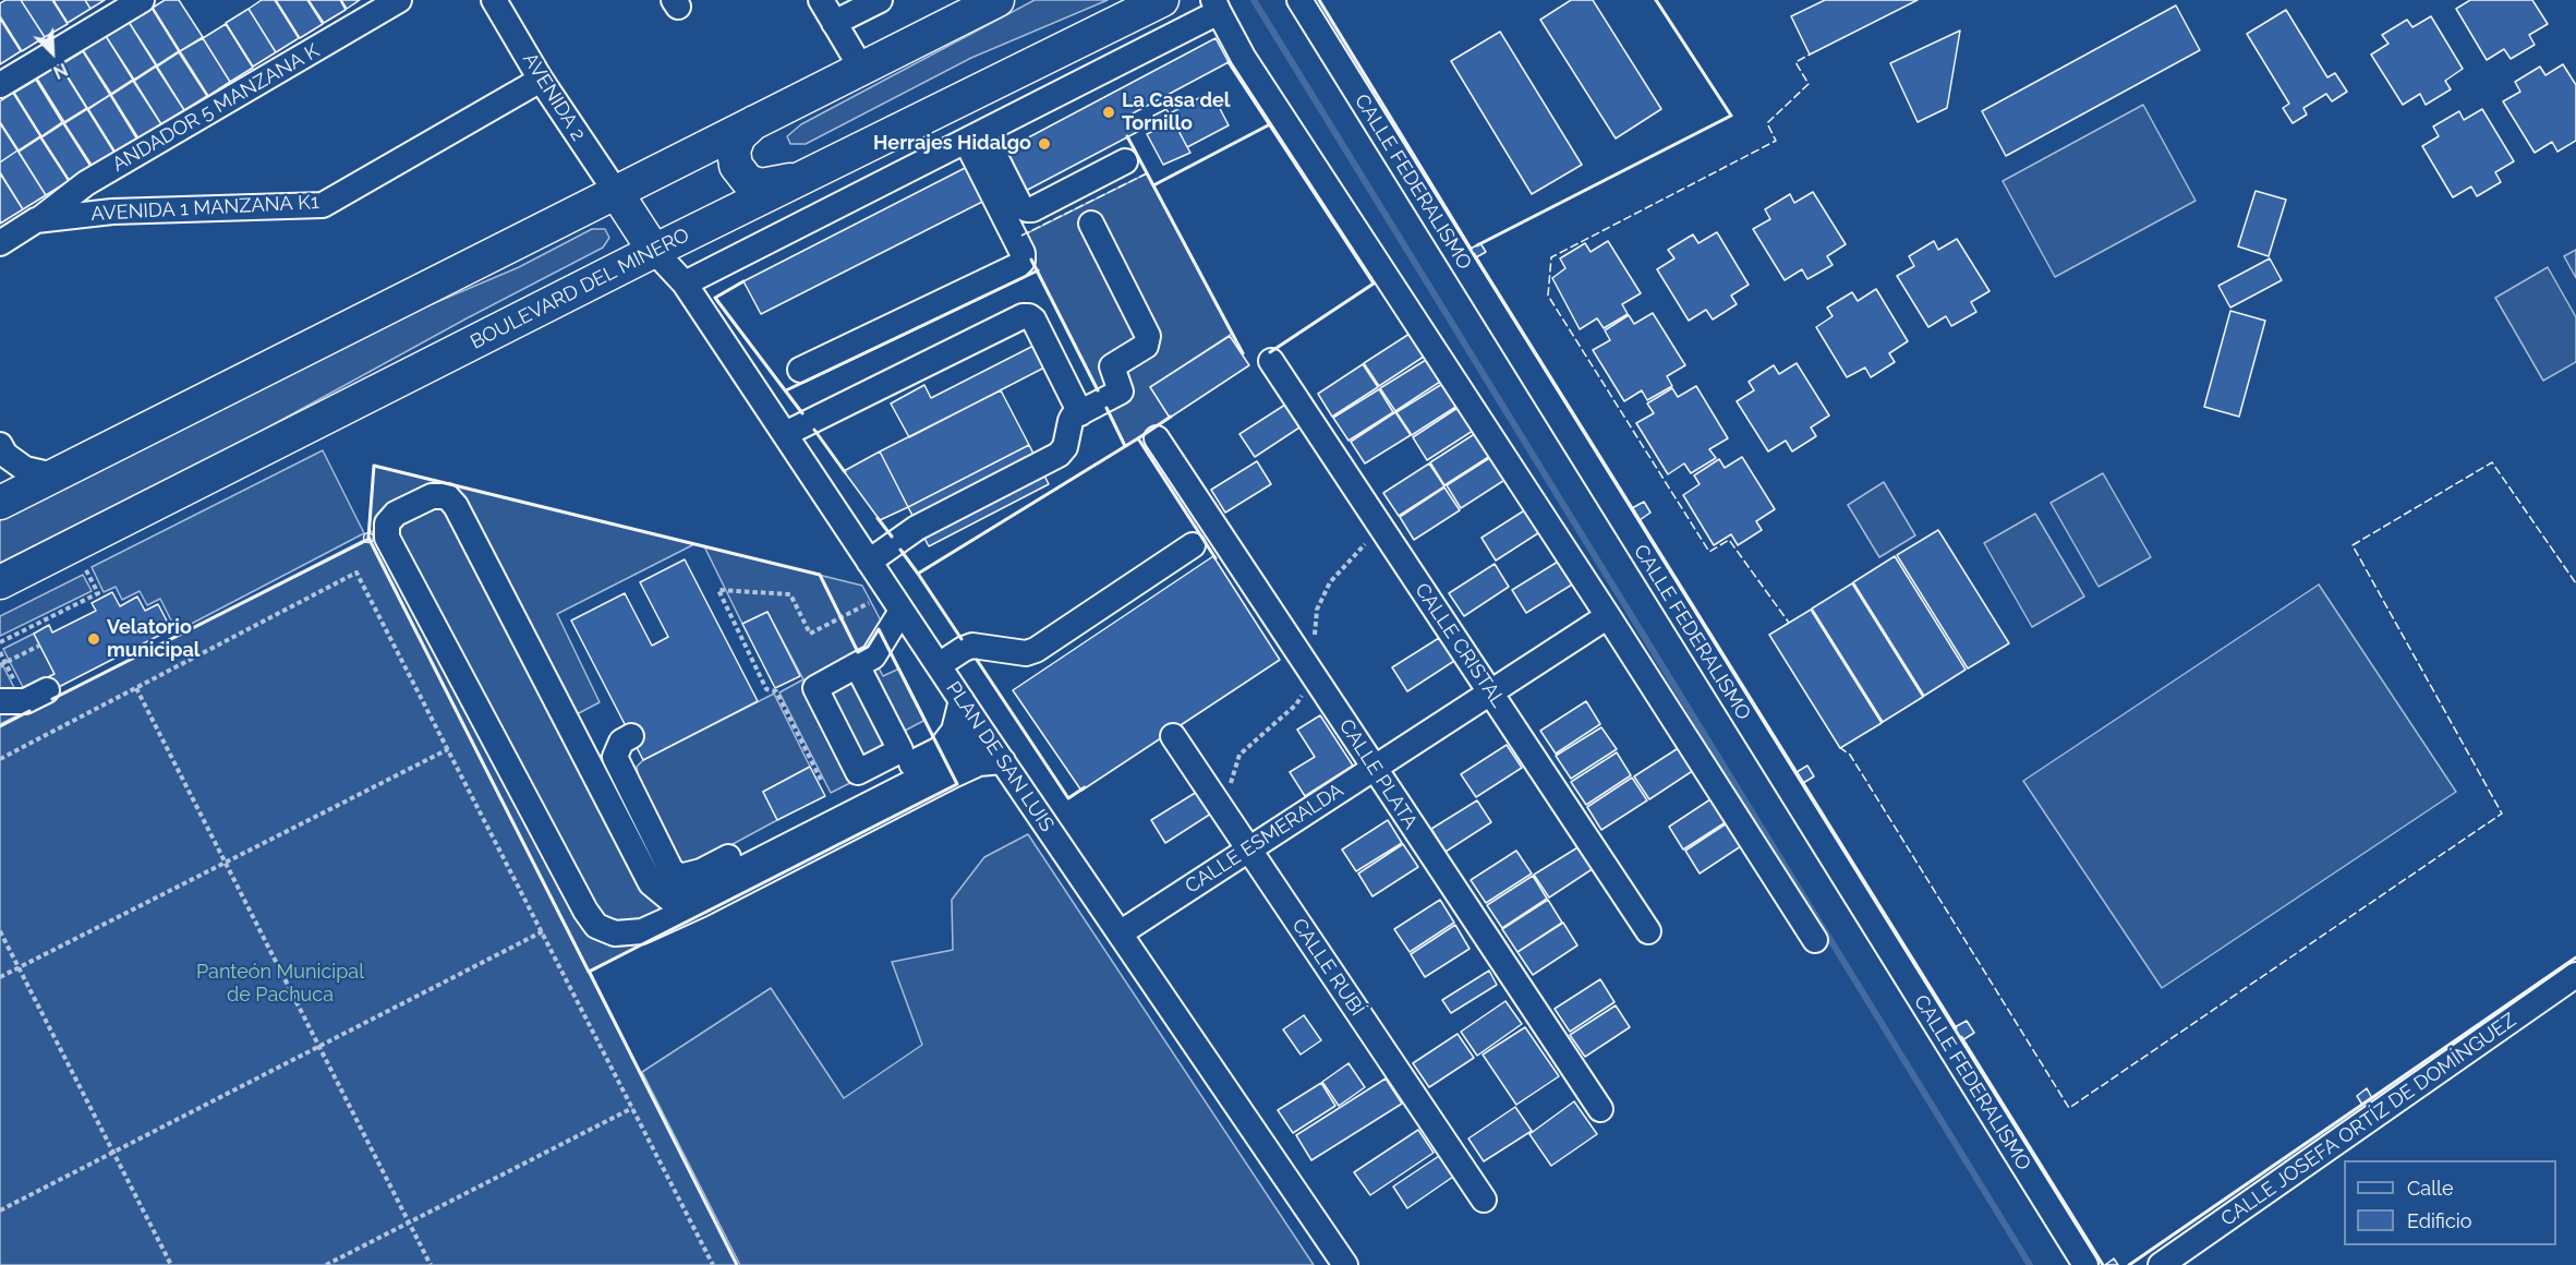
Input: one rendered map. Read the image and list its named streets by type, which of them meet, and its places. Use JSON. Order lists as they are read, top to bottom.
{
  "streets": {
    "main road": ["BOULEVARD DEL MINERO"],
    "street": [
      "AVENIDA 2",
      "ANDADOR 5 MANZANA K",
      "CALLE FEDERALISMO",
      "AVENIDA 1 MANZANA K1",
      "CALLE CRISTAL",
      "PLAN DE SAN LUIS",
      "CALLE PLATA",
      "CALLE ESMERALDA",
      "CALLE RUBÍ",
      "CALLE JOSEFA ORTÍZ DE DOMÍNGUEZ"
    ]
  },
  "crossings": [
    ["AVENIDA 2", "AVENIDA 1 MANZANA K1"],
    ["ANDADOR 5 MANZANA K", "AVENIDA 1 MANZANA K1"],
    ["BOULEVARD DEL MINERO", "PLAN DE SAN LUIS"],
    ["CALLE CRISTAL", "CALLE ESMERALDA"],
    ["PLAN DE SAN LUIS", "CALLE ESMERALDA"],
    ["CALLE PLATA", "CALLE ESMERALDA"],
    ["CALLE ESMERALDA", "CALLE RUBÍ"]
  ],
  "parks": ["Panteón Municipal de Pachuca"],
  "places": ["La Casa del Tornillo", "Herrajes Hidalgo", "Velatorio municipal"],
  "legend": ["Calle", "Edificio"],
  "north": "bottom right"
}
